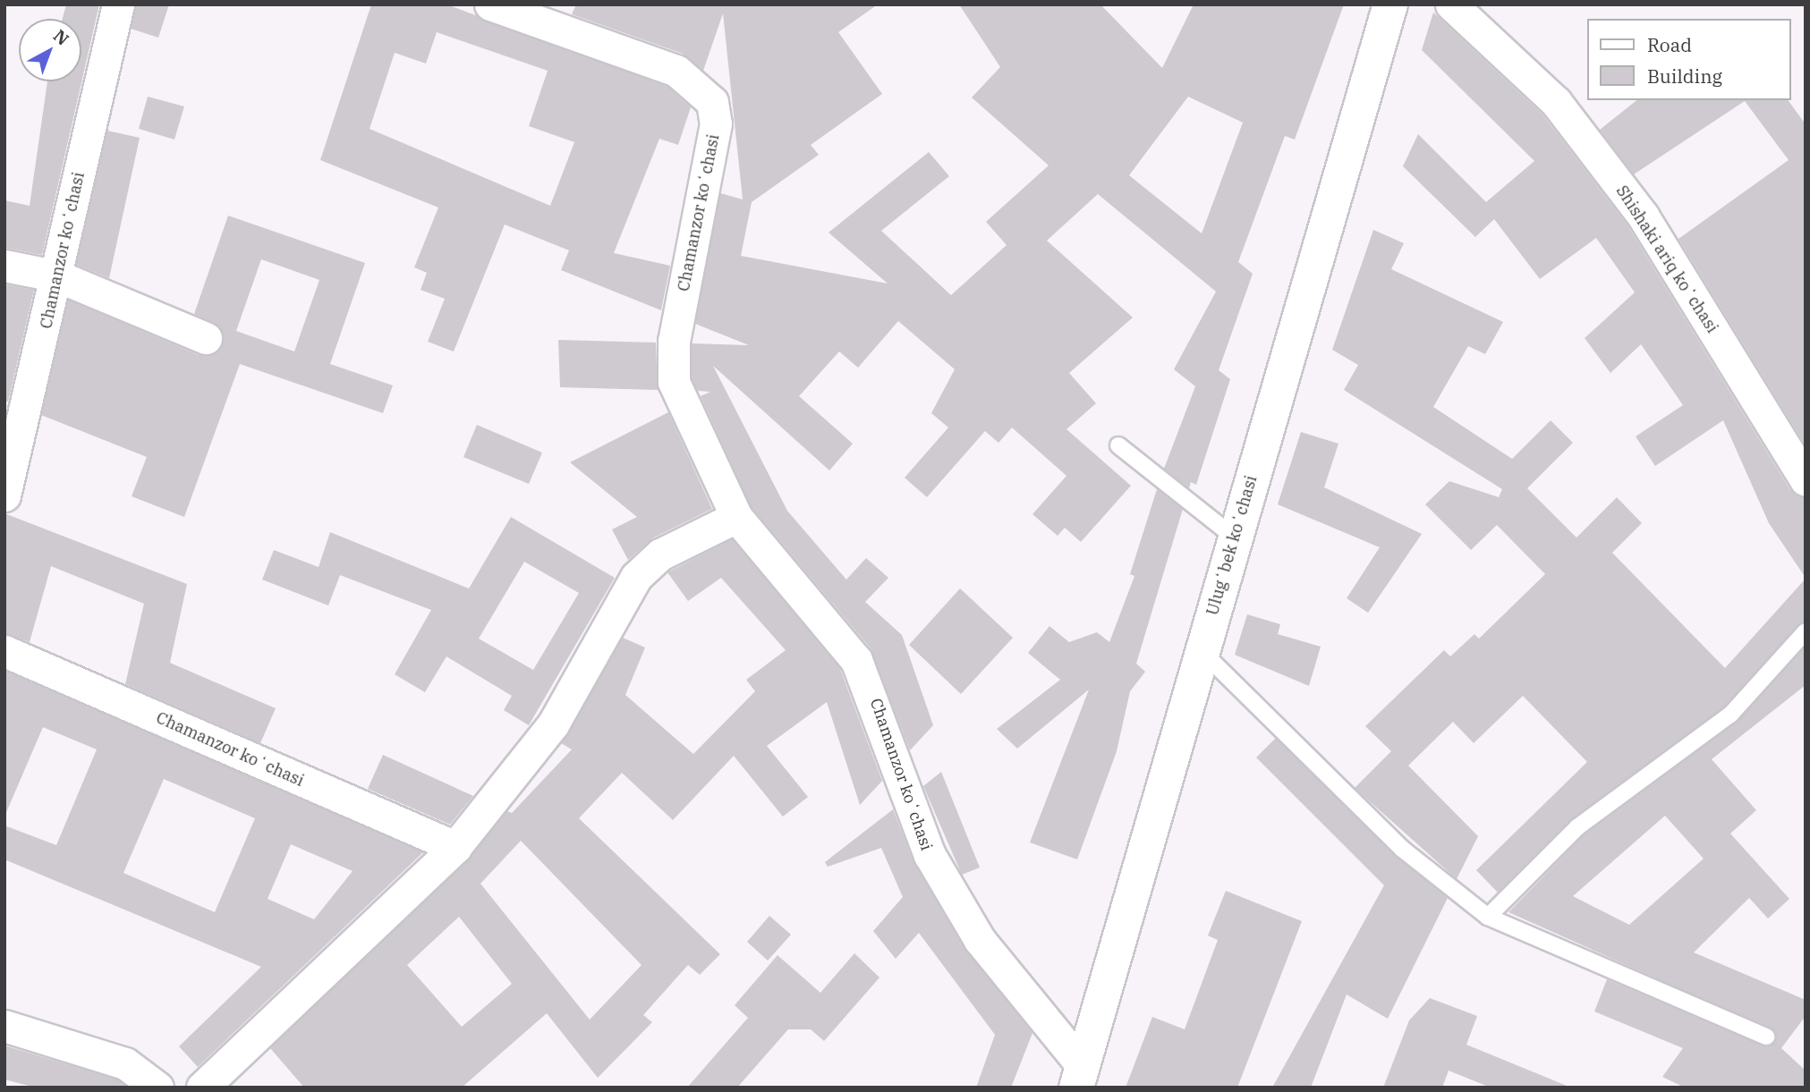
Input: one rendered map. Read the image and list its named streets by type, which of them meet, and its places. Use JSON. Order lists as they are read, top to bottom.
{
  "streets": {
    "street": ["Chamanzor koʻchasi", "Shishaki ariq koʻchasi", "Ulugʻbek koʻchasi"]
  },
  "crossings": [
    ["Chamanzor koʻchasi", "Ulugʻbek koʻchasi"]
  ],
  "legend": ["Road", "Building"],
  "north": "top right"
}
